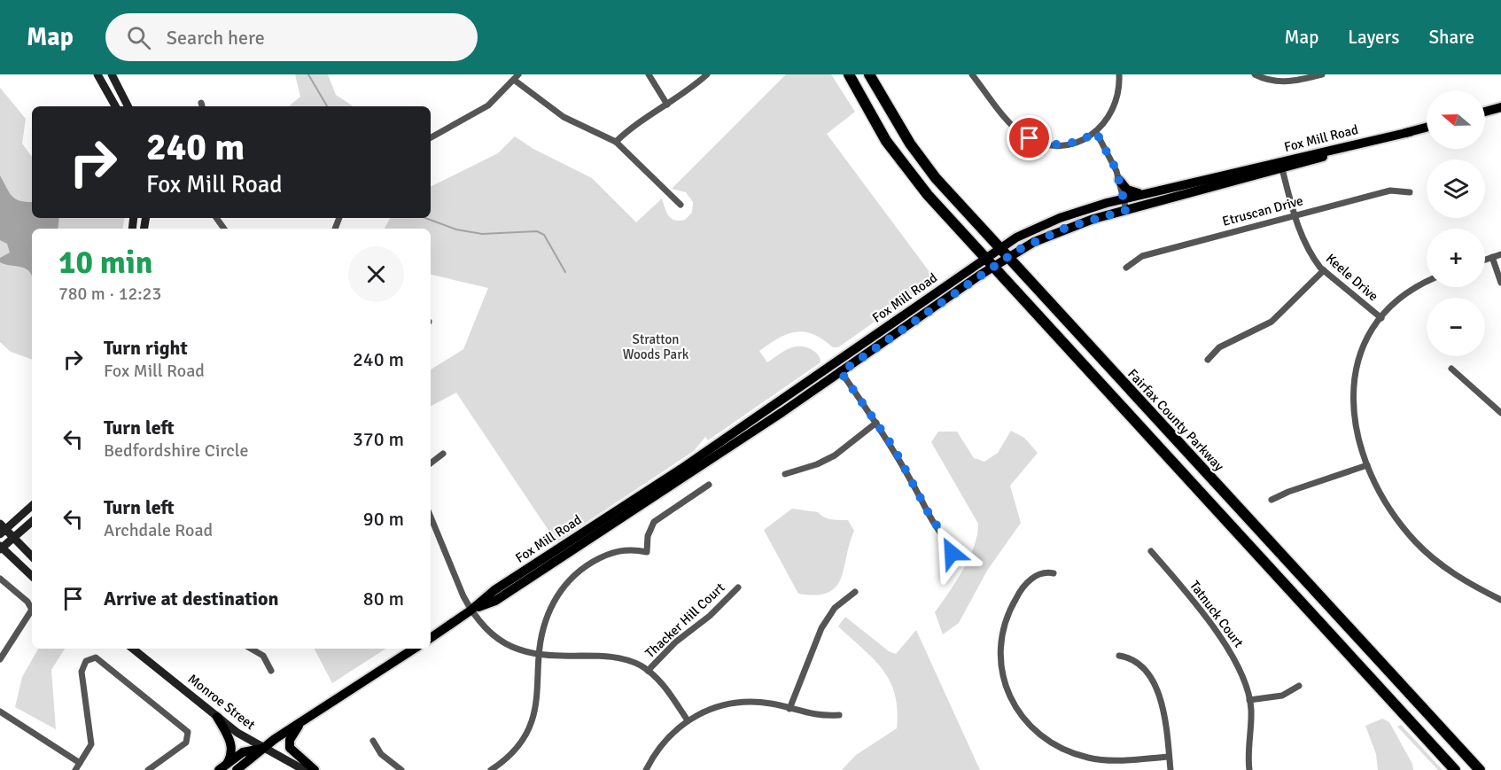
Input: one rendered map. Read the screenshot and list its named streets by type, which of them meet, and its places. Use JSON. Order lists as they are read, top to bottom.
{
  "streets": {
    "highway": ["Fairfax County Parkway"],
    "main road": ["Fox Mill Road", "Monroe Street"],
    "street": [
      "Etruscan Drive",
      "Keele Drive",
      "Tatnuck Court",
      "Thacker Hill Court"
    ]
  },
  "crossings": [
    ["Fox Mill Road", "Keele Drive"],
    ["Fox Mill Road", "Fairfax County Parkway"],
    ["Etruscan Drive", "Keele Drive"]
  ],
  "parks": ["Stratton Woods Park"],
  "north": "left",
  "page": {
    "header": "Map",
    "search": "Search here",
    "nav": ["Map", "Layers", "Share"],
    "map_buttons": ["+", "−"],
    "turn": ["240 m", "Fox Mill Road"],
    "heading": ["10 min", "780 m · 12:23"],
    "list": [
      {
        "name": "Turn right",
        "note": "Fox Mill Road",
        "value": "240 m"
      },
      {
        "name": "Turn left",
        "note": "Bedfordshire Circle",
        "value": "370 m"
      },
      {
        "name": "Turn left",
        "note": "Archdale Road",
        "value": "90 m"
      },
      {
        "name": "Arrive at destination",
        "value": "80 m"
      }
    ]
  }
}
